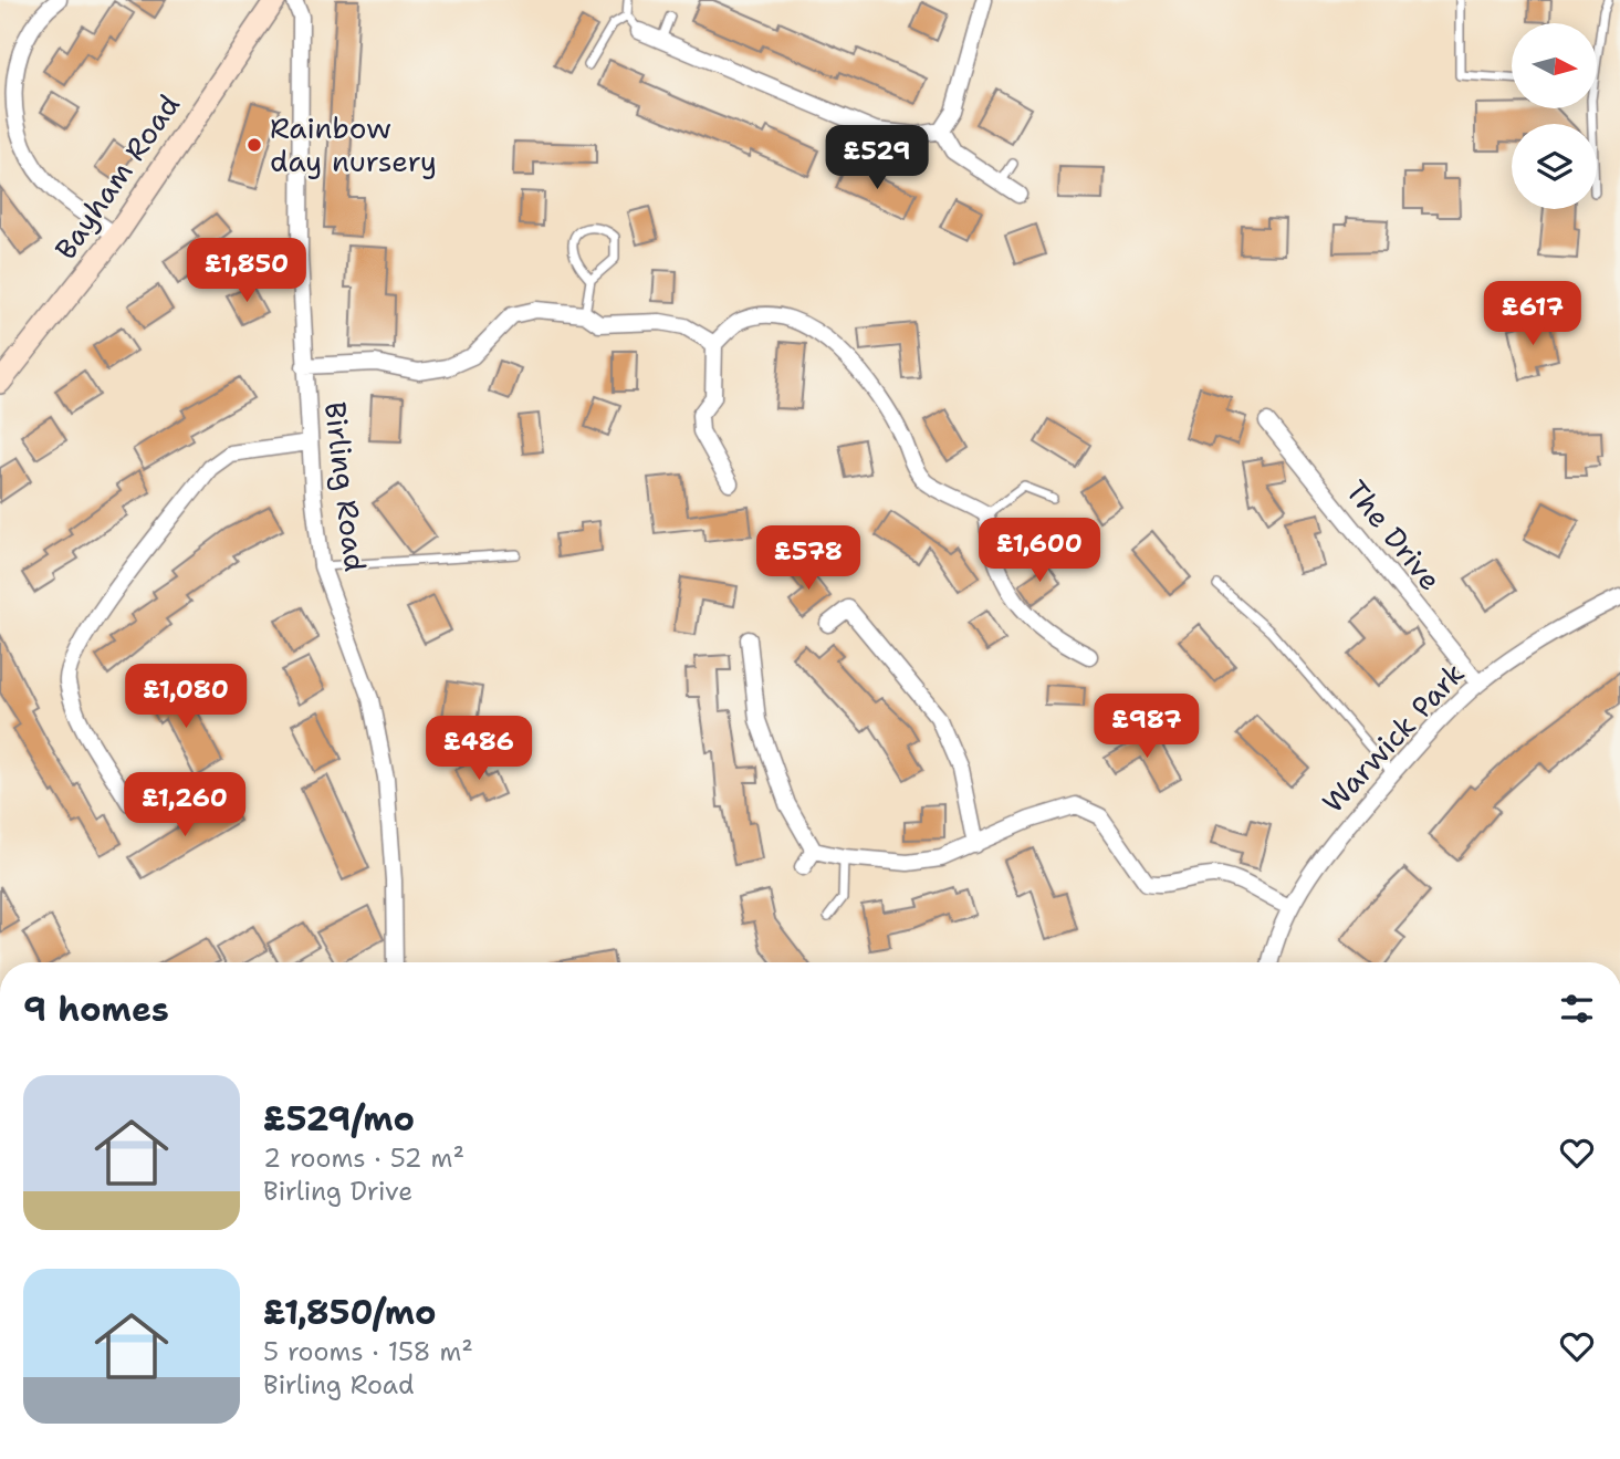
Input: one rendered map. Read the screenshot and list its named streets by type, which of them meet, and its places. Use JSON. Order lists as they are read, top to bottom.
{
  "streets": {
    "main road": ["Bayham Road"],
    "street": ["Birling Road", "The Drive", "Warwick Park"]
  },
  "crossings": [
    ["The Drive", "Warwick Park"]
  ],
  "places": ["Rainbow day nursery"],
  "north": "right",
  "page": {
    "price": [
      "£529",
      "£1,850",
      "£617",
      "£1,600",
      "£578",
      "£1,080",
      "£987",
      "£486",
      "£1,260"
    ],
    "heading": "9 homes",
    "list": [
      {
        "name": "£529/mo",
        "note": "2 rooms · 52 m² · Birling Drive"
      },
      {
        "name": "£1,850/mo",
        "note": "5 rooms · 158 m² · Birling Road"
      }
    ]
  }
}
